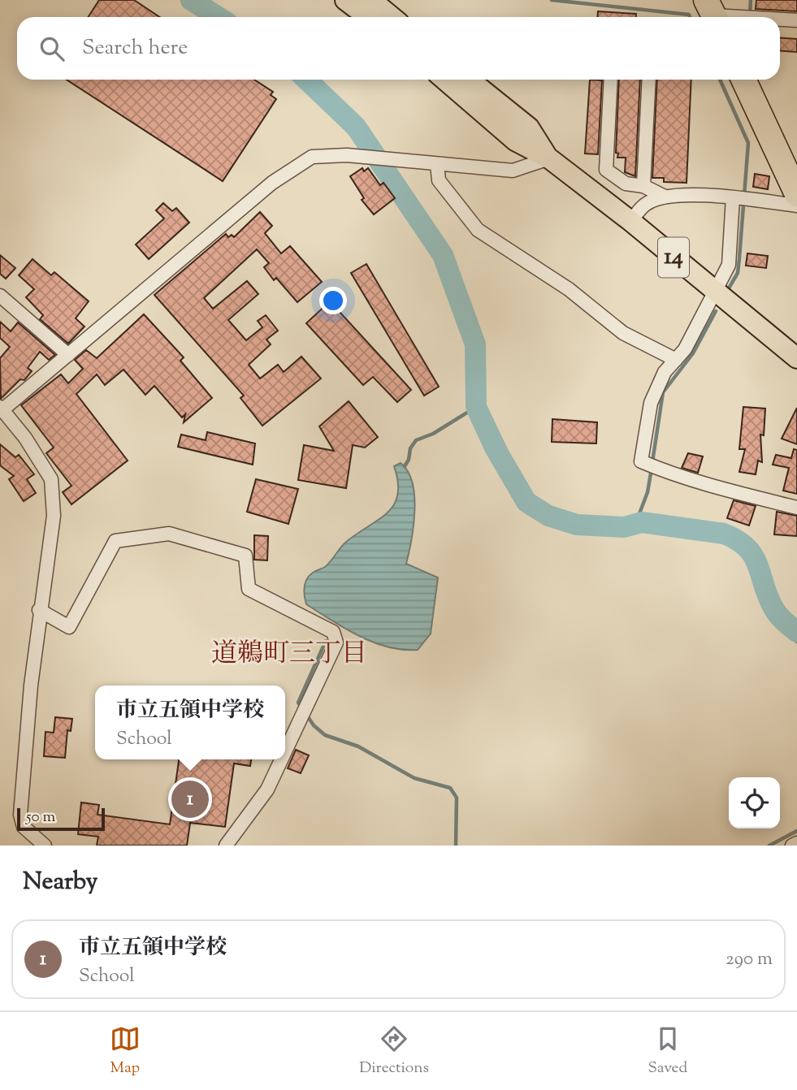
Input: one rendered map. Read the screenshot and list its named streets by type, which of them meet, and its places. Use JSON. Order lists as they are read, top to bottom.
{
  "streets": {
    "main road": ["14"]
  },
  "districts": ["道鵜町三丁目"],
  "scale_bar": "50 m",
  "page": {
    "search": "Search here",
    "popup": ["市立五領中学校", "School"],
    "pins": "1",
    "scale": "50 m",
    "heading": "Nearby",
    "list": [
      {
        "mark": "1",
        "name": "市立五領中学校",
        "note": "School",
        "value": "290 m"
      }
    ],
    "nav": ["Map", "Directions", "Saved"]
  }
}
